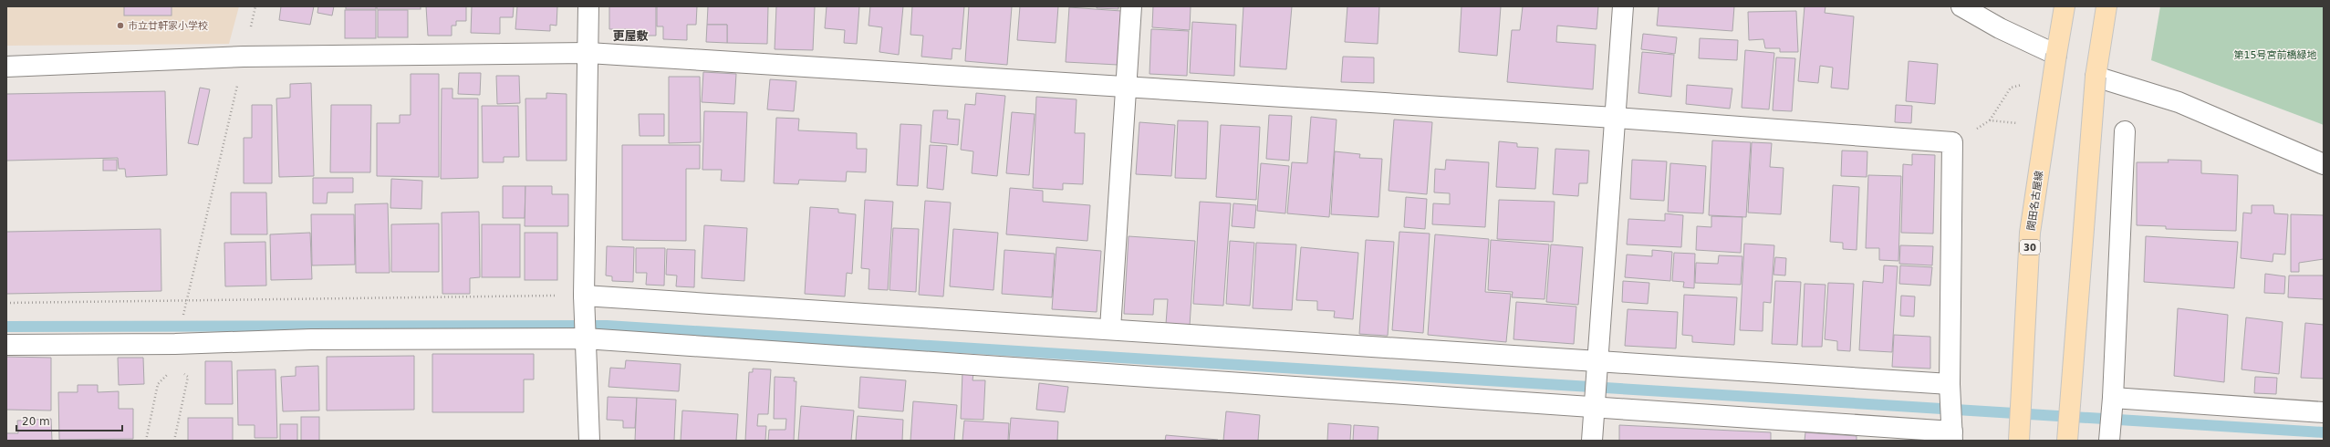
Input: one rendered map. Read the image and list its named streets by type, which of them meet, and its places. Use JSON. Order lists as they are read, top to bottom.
{
  "streets": {
    "main road": ["関田名古屋線", "30"]
  },
  "districts": ["更屋敷"],
  "parks": ["第15号宮前橋緑地"],
  "places": ["市立廿軒家小学校"],
  "scale_bar": "20 m"
}
